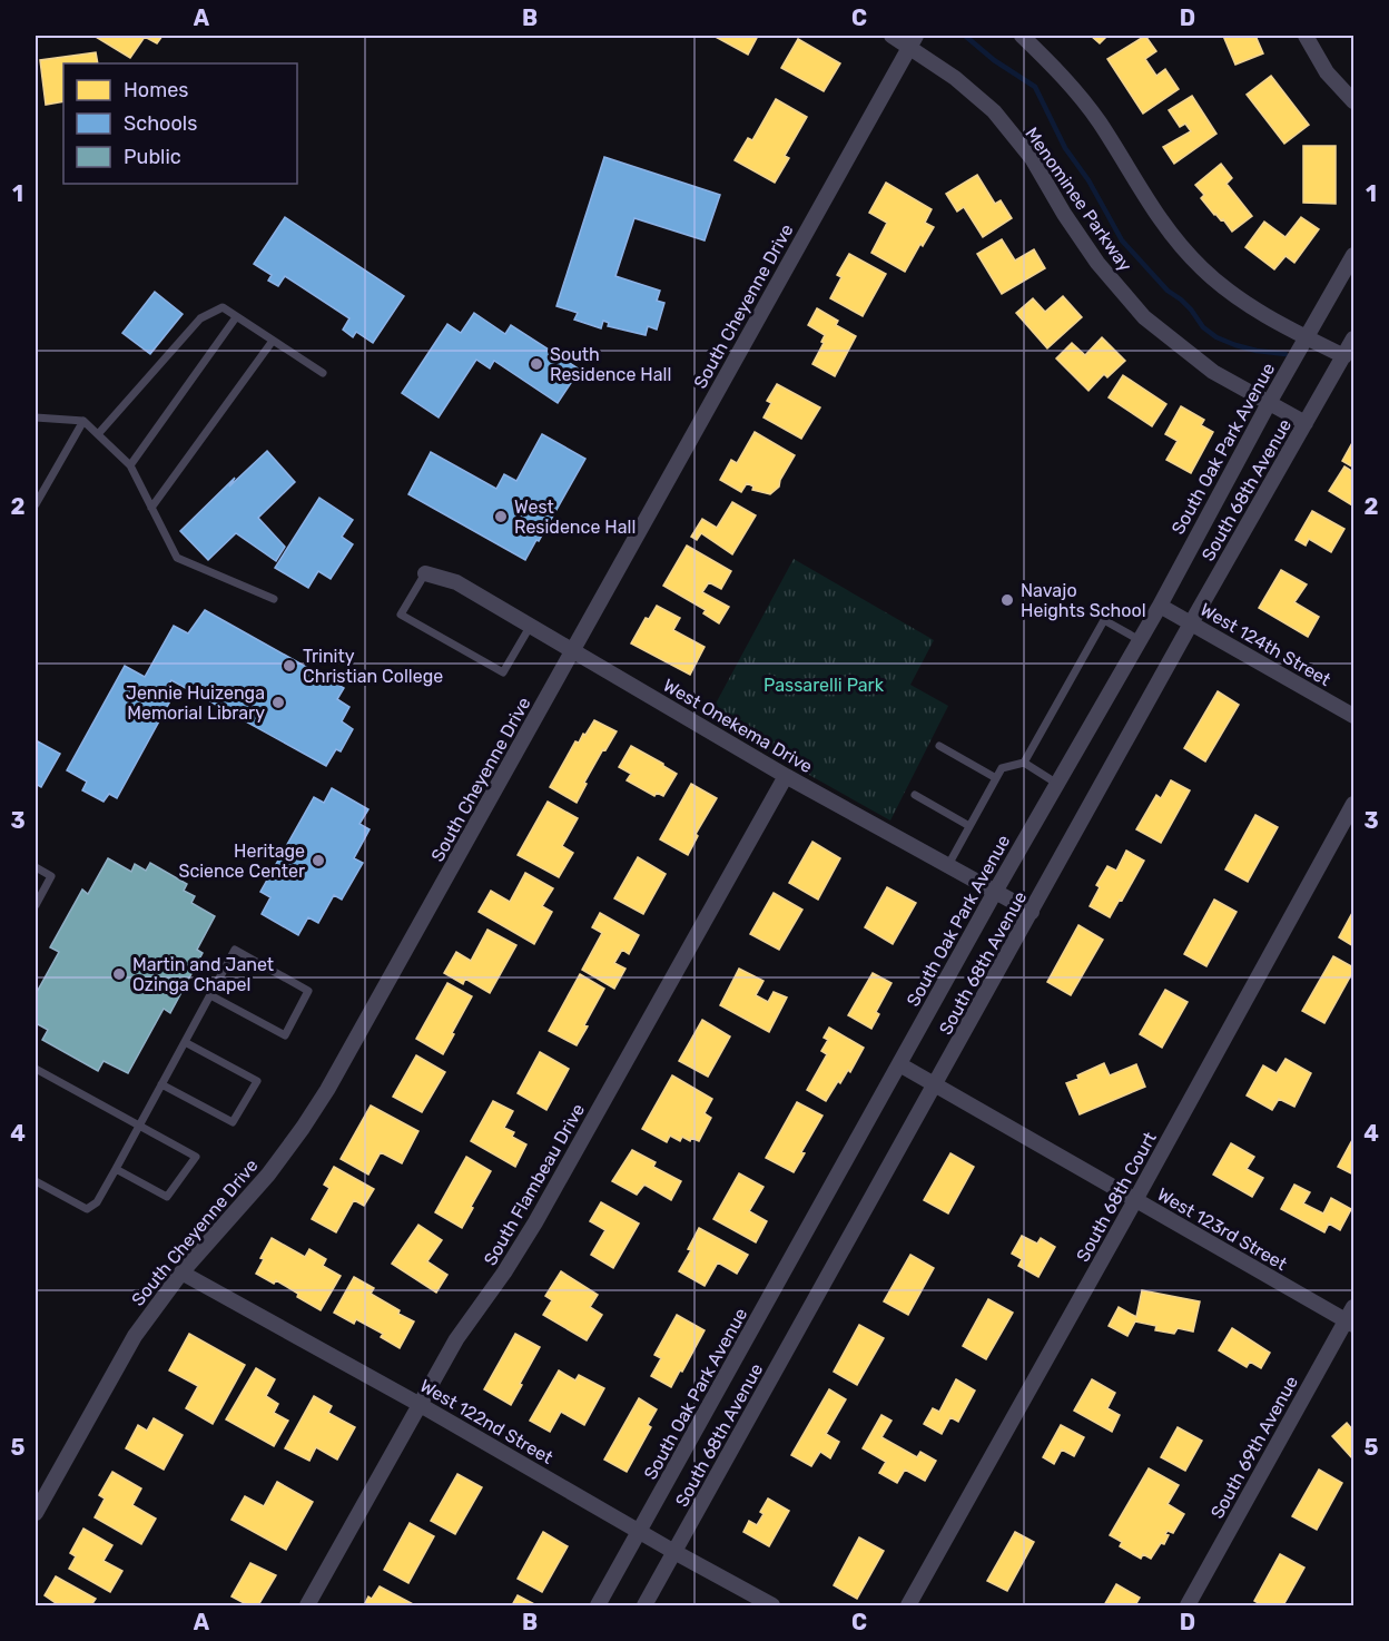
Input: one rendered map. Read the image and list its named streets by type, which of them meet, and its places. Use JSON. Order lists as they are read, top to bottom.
{
  "streets": {
    "street": [
      "Menominee Parkway",
      "South Cheyenne Drive",
      "South Oak Park Avenue",
      "South 68th Avenue",
      "West 124th Street",
      "West Onekema Drive",
      "South Flambeau Drive",
      "South 68th Court",
      "West 123rd Street",
      "West 122nd Street",
      "South 69th Avenue"
    ]
  },
  "crossings": [
    ["Menominee Parkway", "South Cheyenne Drive"],
    ["Menominee Parkway", "South Oak Park Avenue"],
    ["Menominee Parkway", "South 68th Avenue"],
    ["South Cheyenne Drive", "West Onekema Drive"],
    ["South Cheyenne Drive", "West 122nd Street"],
    ["South Oak Park Avenue", "West 124th Street"],
    ["South Oak Park Avenue", "West Onekema Drive"],
    ["South Oak Park Avenue", "West 123rd Street"],
    ["South Oak Park Avenue", "West 122nd Street"],
    ["South 68th Avenue", "West 124th Street"],
    ["South 68th Avenue", "West Onekema Drive"],
    ["South 68th Avenue", "West 123rd Street"],
    ["South 68th Avenue", "West 122nd Street"],
    ["West Onekema Drive", "South Flambeau Drive"],
    ["South Flambeau Drive", "West 122nd Street"],
    ["South 68th Court", "West 123rd Street"],
    ["West 123rd Street", "South 69th Avenue"]
  ],
  "parks": ["Passarelli Park"],
  "places": [
    "South Residence Hall",
    "West Residence Hall",
    "Navajo Heights School",
    "Trinity Christian College",
    "Jennie Huizenga Memorial Library",
    "Heritage Science Center",
    "Martin and Janet Ozinga Chapel"
  ],
  "legend": ["Homes", "Schools", "Public"],
  "grid": {
    "columns": [
      "A",
      "B",
      "C",
      "D"
    ],
    "rows": [
      "1",
      "2",
      "3",
      "4",
      "5"
    ]
  }
}
